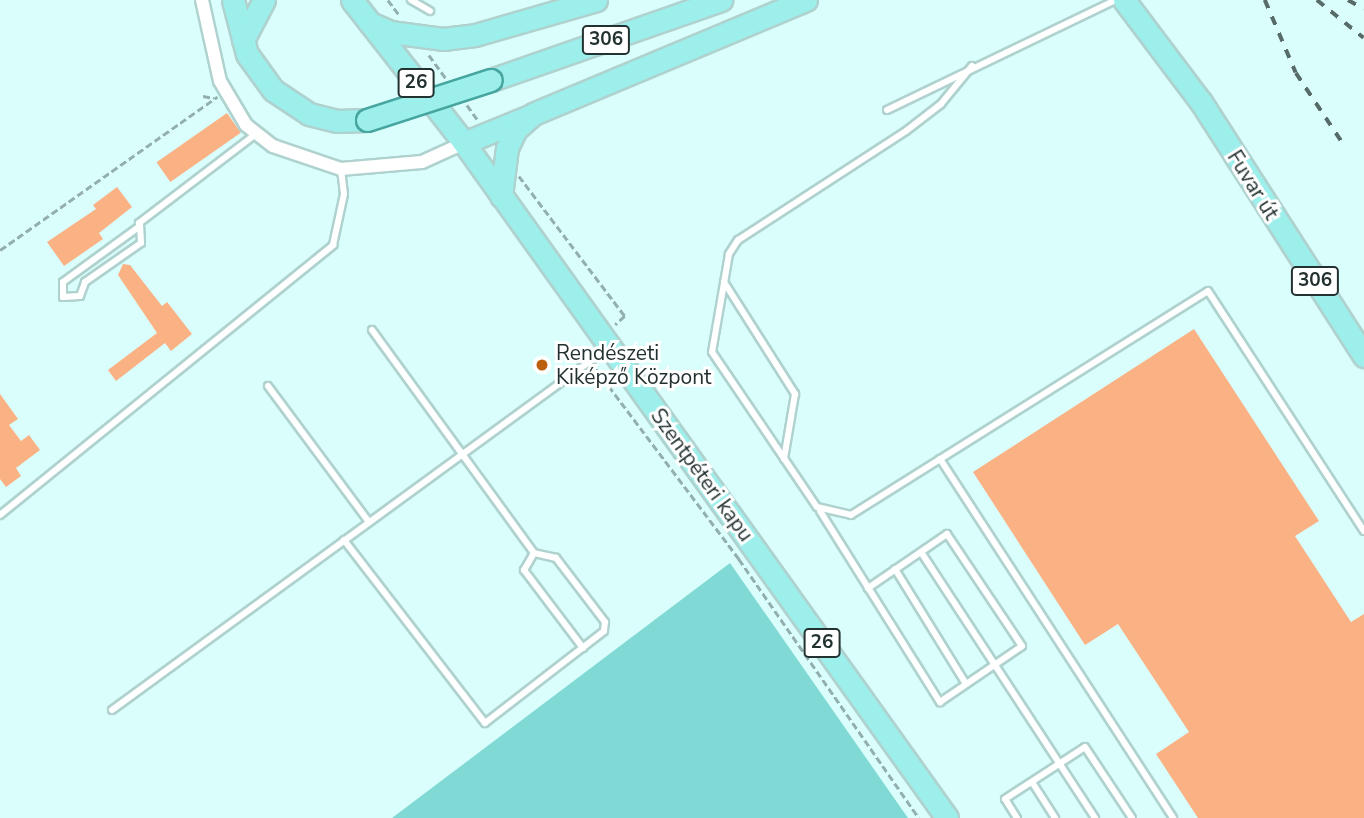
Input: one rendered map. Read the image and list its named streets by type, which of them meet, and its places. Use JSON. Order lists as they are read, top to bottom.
{
  "streets": {
    "main road": [
      "306",
      "26",
      "Fuvar út",
      "Szentpéteri kapu"
    ]
  },
  "places": ["Rendészeti Kiképző Központ"]
}
